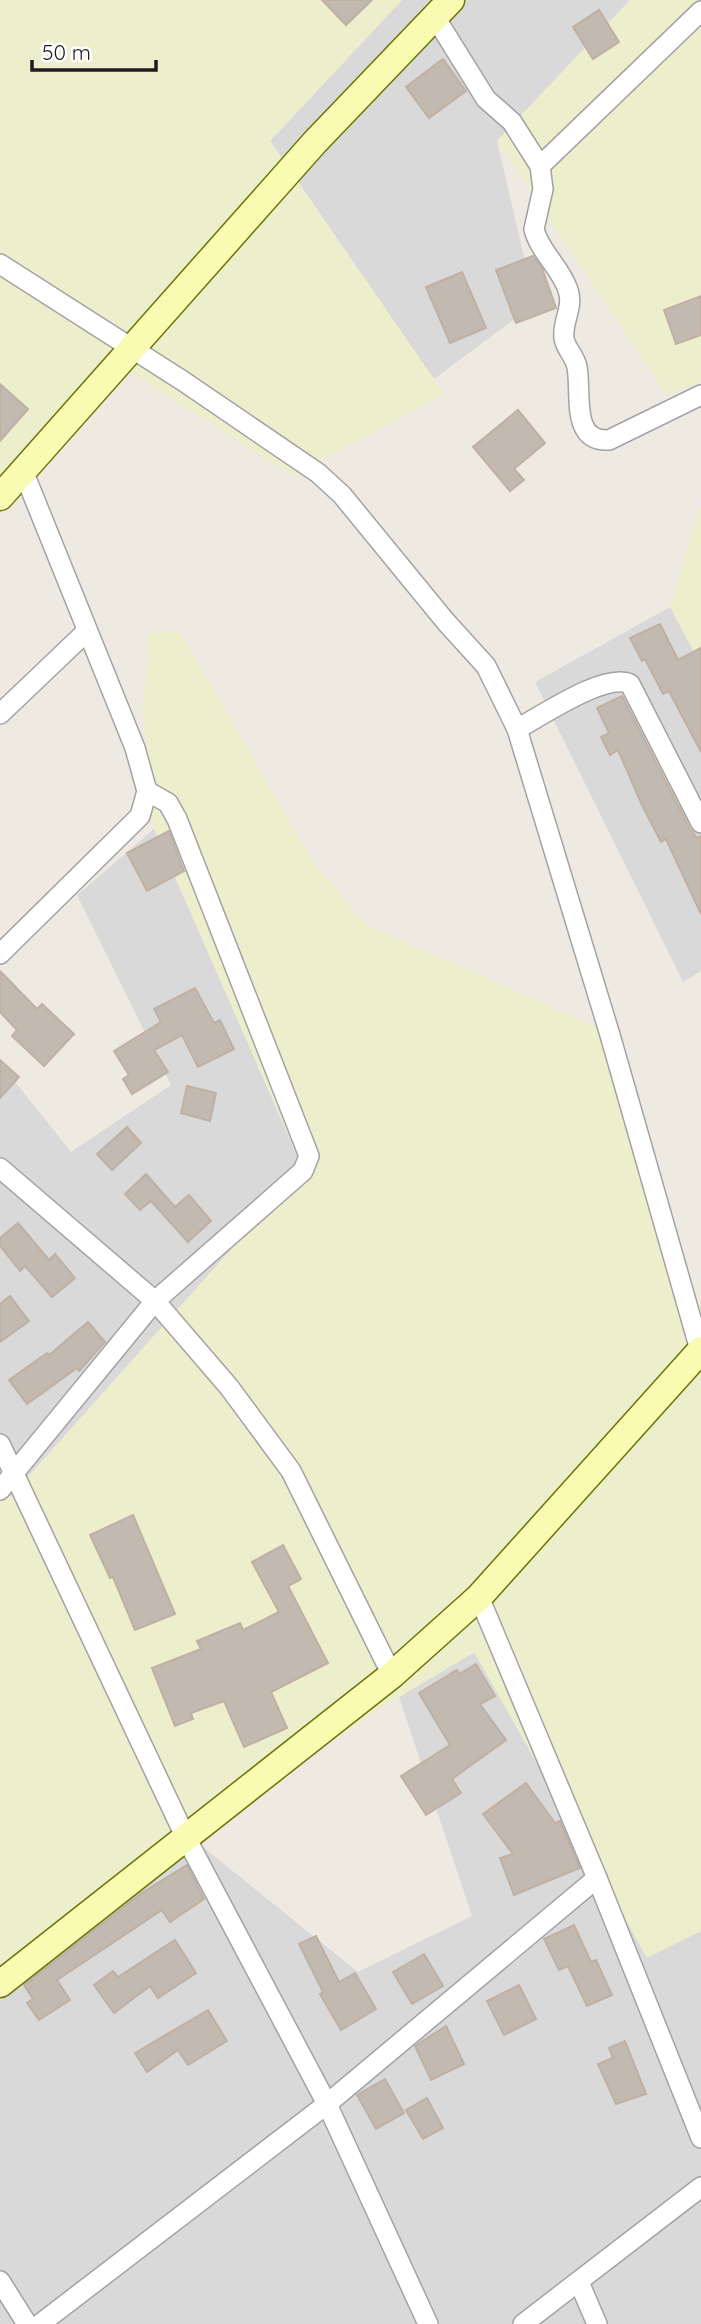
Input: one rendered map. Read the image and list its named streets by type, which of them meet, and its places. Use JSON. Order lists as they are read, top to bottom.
{
  "scale_bar": "50 m"
}
